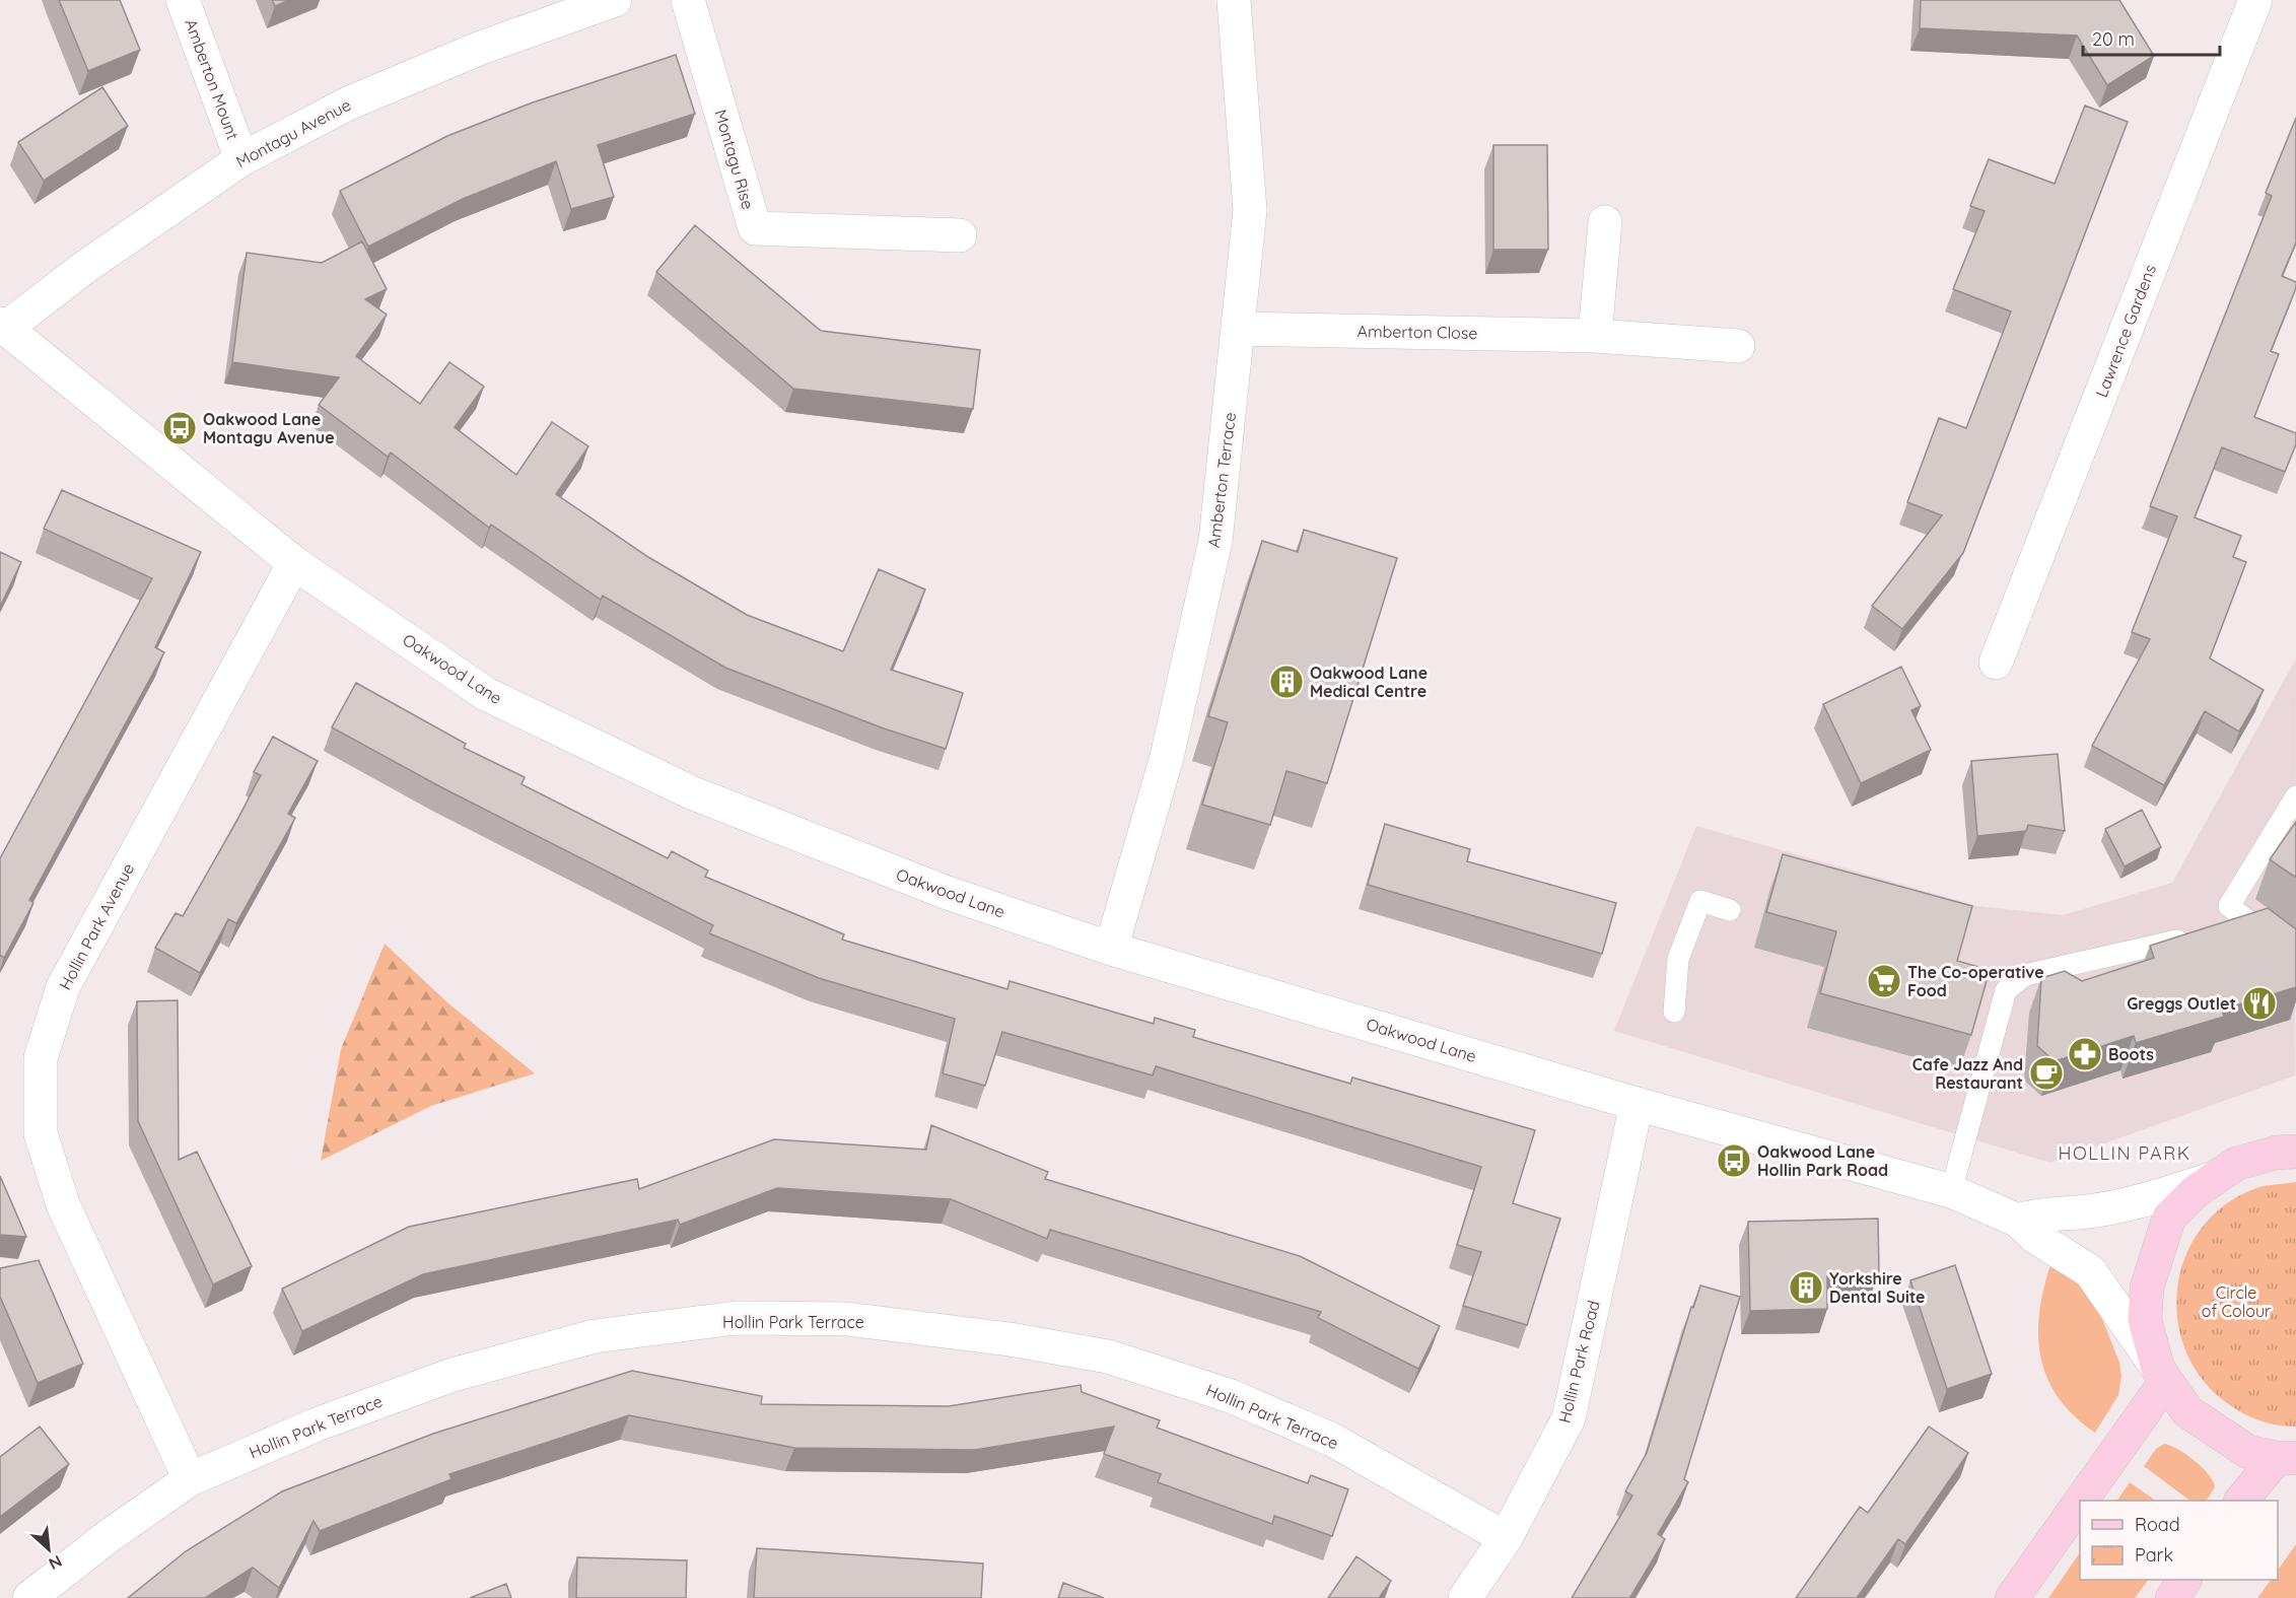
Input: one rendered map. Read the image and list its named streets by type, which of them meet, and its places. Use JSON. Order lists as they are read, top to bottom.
{
  "streets": {
    "street": [
      "Amberton Mount",
      "Montagu Avenue",
      "Montagu Rise",
      "Lawrence Gardens",
      "Amberton Close",
      "Amberton Terrace",
      "Oakwood Lane",
      "Hollin Park Avenue",
      "Hollin Park Terrace",
      "Hollin Park Road"
    ]
  },
  "crossings": [
    ["Amberton Mount", "Montagu Avenue"],
    ["Montagu Avenue", "Oakwood Lane"],
    ["Amberton Close", "Amberton Terrace"],
    ["Amberton Terrace", "Oakwood Lane"],
    ["Oakwood Lane", "Hollin Park Avenue"],
    ["Oakwood Lane", "Hollin Park Road"],
    ["Hollin Park Avenue", "Hollin Park Terrace"],
    ["Hollin Park Terrace", "Hollin Park Road"]
  ],
  "districts": ["HOLLIN PARK"],
  "parks": ["Circle of Colour"],
  "places": {
    "bus stop": ["Oakwood Lane Montagu Avenue", "Oakwood Lane Hollin Park Road"],
    "building": ["Oakwood Lane Medical Centre", "Yorkshire Dental Suite"],
    "supermarket": ["The Co-operative Food"],
    "restaurant": ["Greggs Outlet"],
    "pharmacy": ["Boots"],
    "cafe": ["Cafe Jazz And Restaurant"]
  },
  "legend": ["Road", "Park"],
  "scale_bar": "20 m",
  "north": "bottom right"
}
